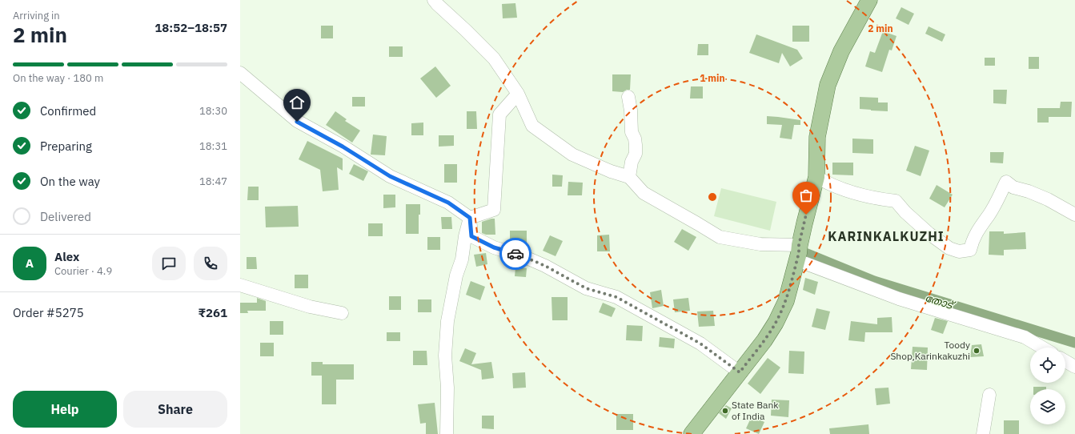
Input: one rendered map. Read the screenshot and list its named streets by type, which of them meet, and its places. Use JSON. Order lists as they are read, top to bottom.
{
  "districts": ["KARINKALKUZHI"],
  "water": ["തോട്"],
  "places": ["Toody Shop,Karinkakuzhi", "State Bank of India"],
  "page": {
    "heading": ["2 min", "Arriving in", "18:52–18:57"],
    "panel": [
      "Alex",
      "Courier · 4.9",
      "Order #5275",
      "₹261"
    ],
    "bar": "On the way · 180 m",
    "list": [
      ["Confirmed", "18:30"],
      ["Preparing", "18:31"],
      ["On the way", "18:47"],
      "Delivered"
    ],
    "round": "A",
    "buttons": ["Help", "Share"]
  },
  "rings": ["2 min", "1 min"]
}
